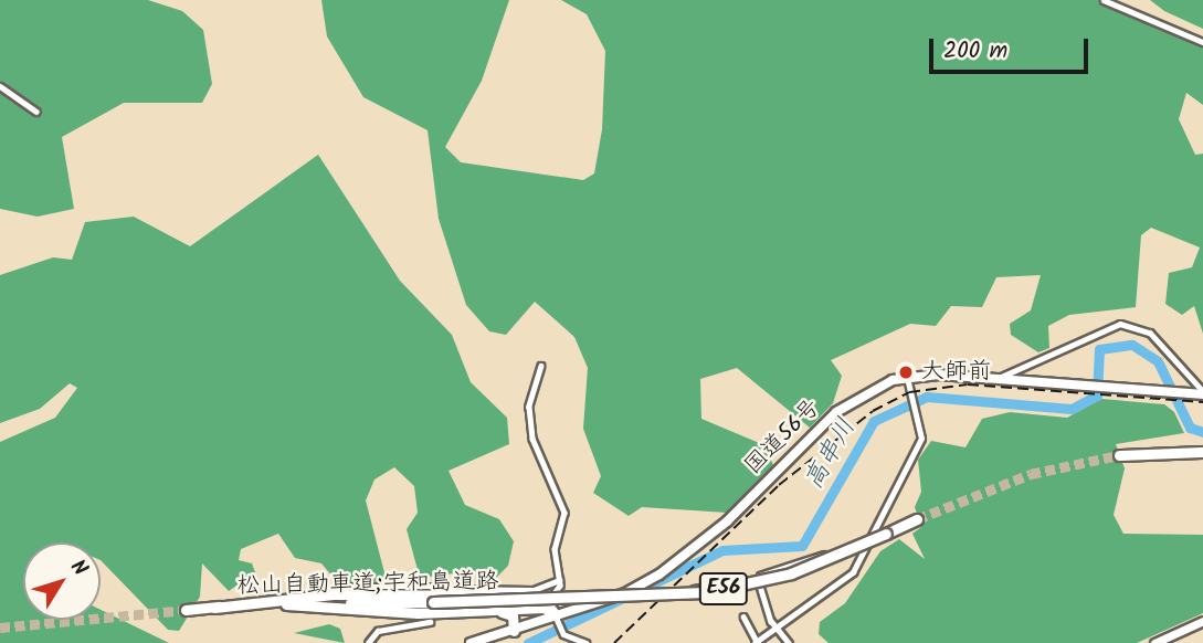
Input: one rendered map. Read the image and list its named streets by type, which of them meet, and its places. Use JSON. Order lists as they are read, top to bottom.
{
  "streets": {
    "highway": ["国道56号", "松山自動車道;宇和島道路", "E56"]
  },
  "crossings": [
    ["松山自動車道;宇和島道路", "E56"]
  ],
  "water": ["高串川"],
  "places": ["大師前"],
  "scale_bar": "200 m",
  "north": "top right"
}
